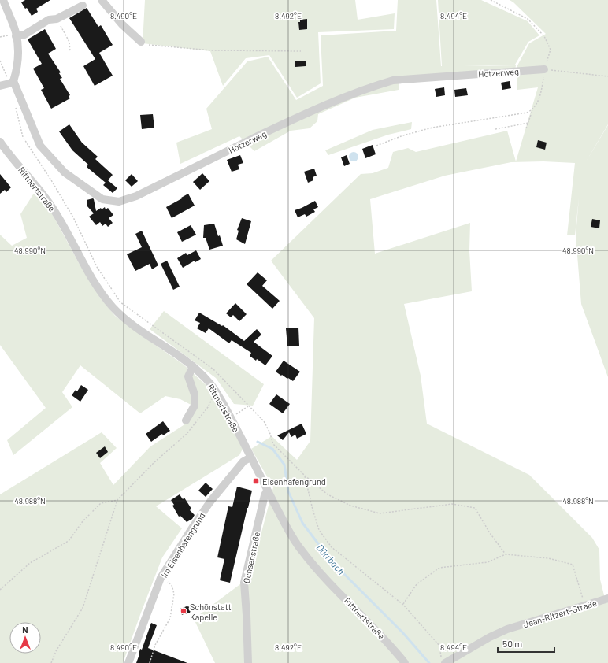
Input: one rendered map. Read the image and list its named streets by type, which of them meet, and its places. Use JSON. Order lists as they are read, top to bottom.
{
  "streets": {
    "street": [
      "Hotzerweg",
      "Rittnertstraße",
      "Im Eisenhafengrund",
      "Ochsenstraße",
      "Jean-Ritzert-Straße"
    ]
  },
  "crossings": [
    ["Rittnertstraße", "Im Eisenhafengrund"],
    ["Rittnertstraße", "Ochsenstraße"]
  ],
  "water": ["Dürrbach"],
  "places": {
    "transit": ["Eisenhafengrund"],
    "other": ["Schönstatt Kapelle"]
  },
  "scale_bar": "50 m",
  "north": "top",
  "coordinates": [
    "8.490°E",
    "8.492°E",
    "8.494°E",
    "48.990°N",
    "48.988°N"
  ]
}
